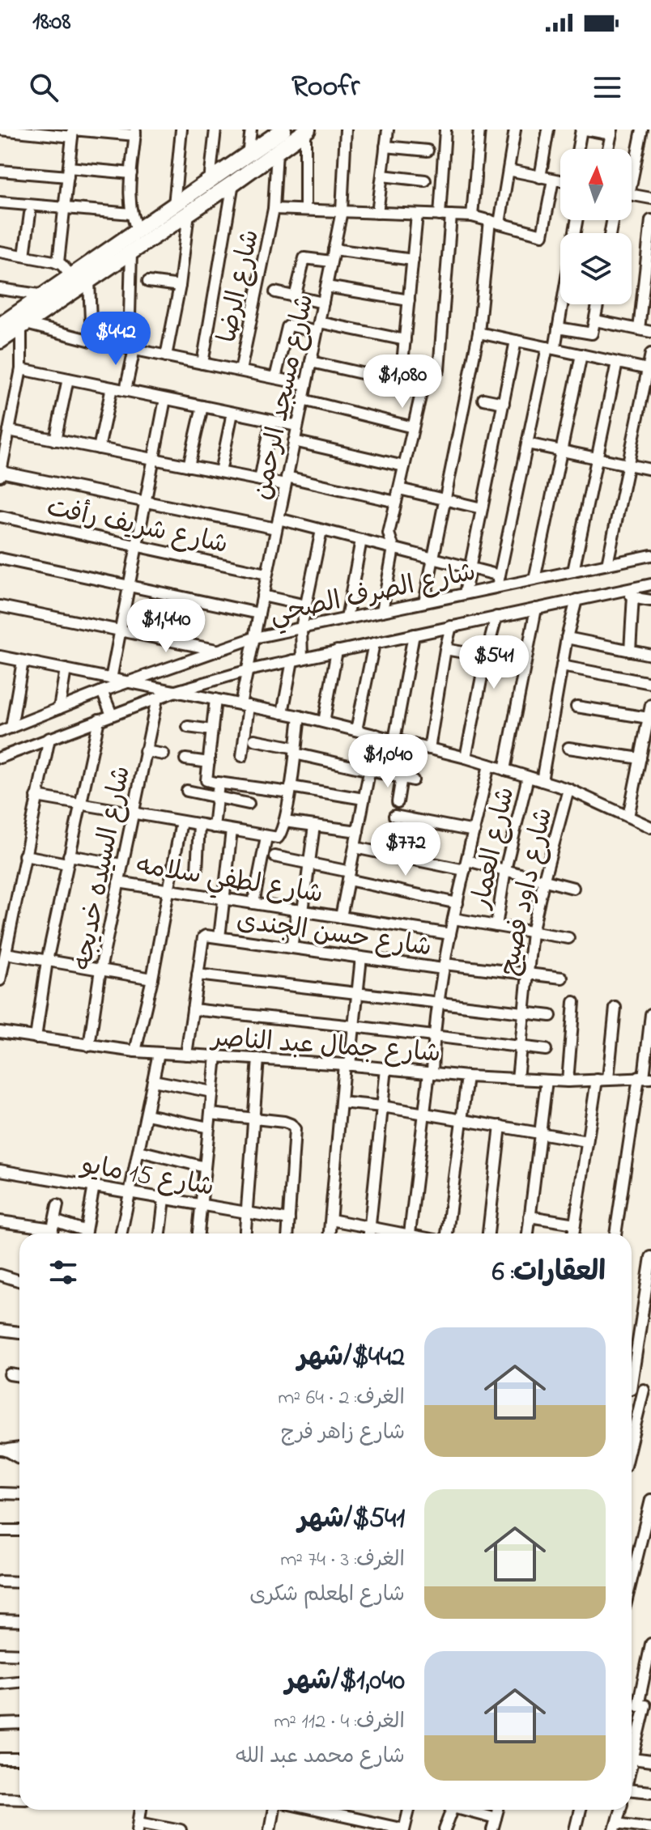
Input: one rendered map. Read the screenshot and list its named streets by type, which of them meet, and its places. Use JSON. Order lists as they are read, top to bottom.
{
  "streets": {
    "street": [
      "شارع الرضا",
      "شارع مسجد الرحمن",
      "شارع شريف رأفت",
      "شارع الصرف الصحي",
      "شارع العمار",
      "شارع السيده خديجه",
      "شارع لطفي سلامه",
      "شارع داود فصيح",
      "شارع حسن الجندى",
      "شارع جمال عبد الناصر",
      "شارع 15 مايو"
    ]
  },
  "crossings": [
    ["شارع مسجد الرحمن", "شارع شريف رأفت"],
    ["شارع مسجد الرحمن", "شارع الصرف الصحي"],
    ["شارع الصرف الصحي", "شارع السيده خديجه"],
    ["شارع السيده خديجه", "شارع لطفي سلامه"],
    ["شارع السيده خديجه", "شارع جمال عبد الناصر"],
    ["شارع داود فصيح", "شارع حسن الجندى"],
    ["شارع داود فصيح", "شارع جمال عبد الناصر"]
  ],
  "north": "top",
  "page": {
    "status": "18:08",
    "header": "Roofr",
    "price": [
      "$442",
      "$1,080",
      "$1,440",
      "$541",
      "$1,040",
      "$772"
    ],
    "heading": "العقارات: 6",
    "list": [
      {
        "name": "$442/شهر",
        "note": "الغرف: 2 · 64 m² · شارع زاهر فرج"
      },
      {
        "name": "$541/شهر",
        "note": "الغرف: 3 · 74 m² · شارع المعلم شكرى"
      },
      {
        "name": "$1,040/شهر",
        "note": "الغرف: 4 · 112 m² · شارع محمد عبد الله"
      }
    ]
  }
}
